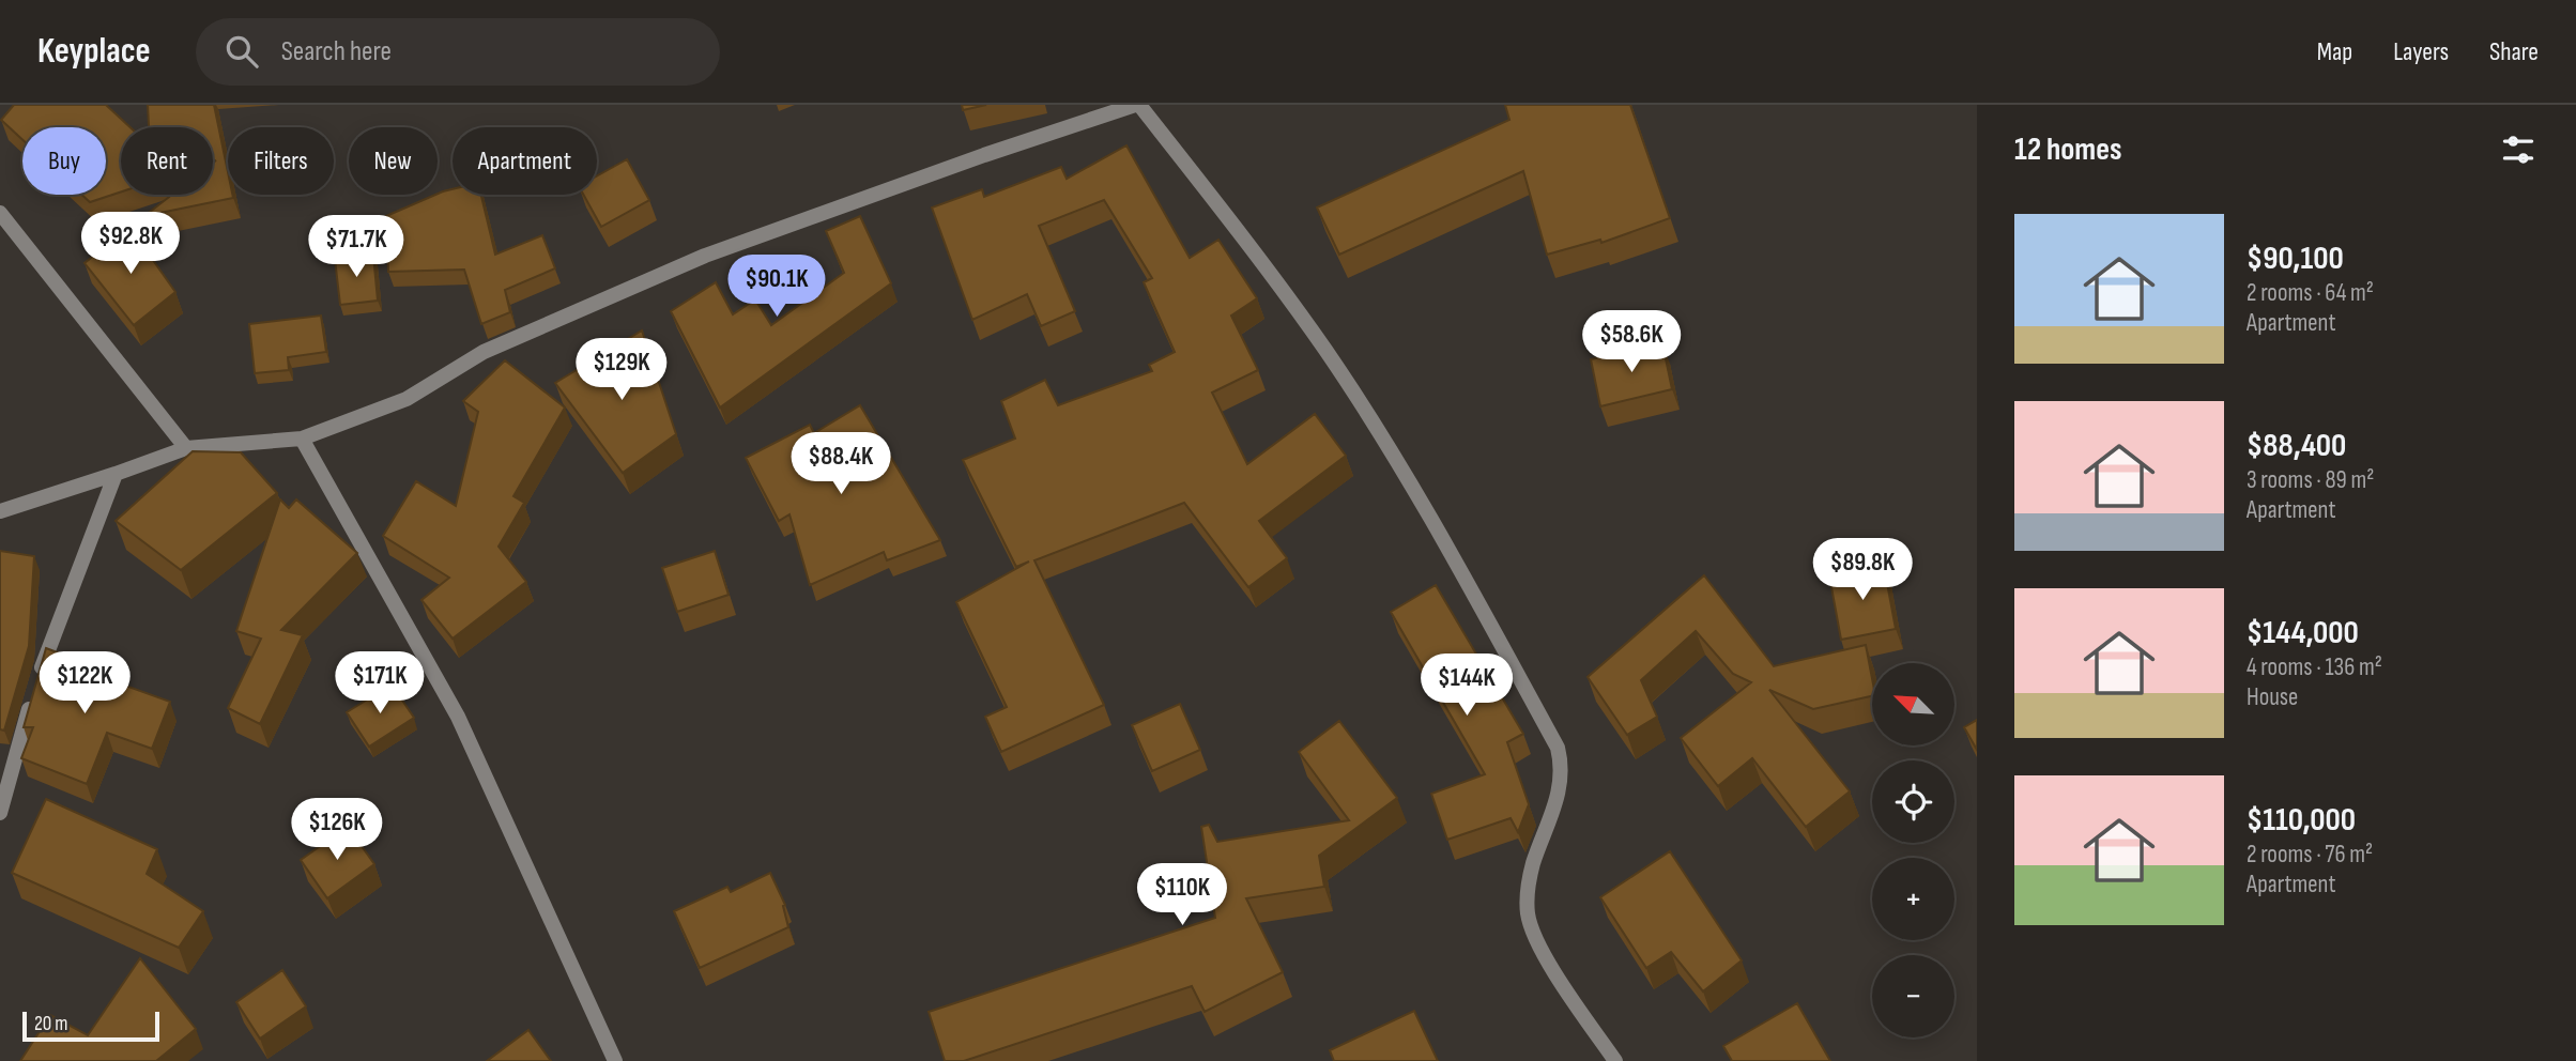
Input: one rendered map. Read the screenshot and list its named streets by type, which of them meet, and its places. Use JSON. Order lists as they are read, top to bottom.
{
  "scale_bar": "20 m",
  "north": "top left",
  "page": {
    "header": "Keyplace",
    "search": "Search here",
    "nav": ["Map", "Layers", "Share"],
    "heading": "12 homes",
    "chip": [
      "Buy",
      "Rent",
      "Filters",
      "New",
      "Apartment"
    ],
    "list": [
      {
        "name": "$90,100",
        "note": "2 rooms · 64 m² · Apartment"
      },
      {
        "name": "$88,400",
        "note": "3 rooms · 89 m² · Apartment"
      },
      {
        "name": "$144,000",
        "note": "4 rooms · 136 m² · House"
      },
      {
        "name": "$110,000",
        "note": "2 rooms · 76 m² · Apartment"
      }
    ],
    "price": [
      "$92.8K",
      "$71.7K",
      "$90.1K",
      "$58.6K",
      "$129K",
      "$88.4K",
      "$89.8K",
      "$122K",
      "$171K",
      "$144K",
      "$126K",
      "$110K"
    ],
    "map_buttons": ["+", "−"],
    "scale": "20 m"
  }
}
